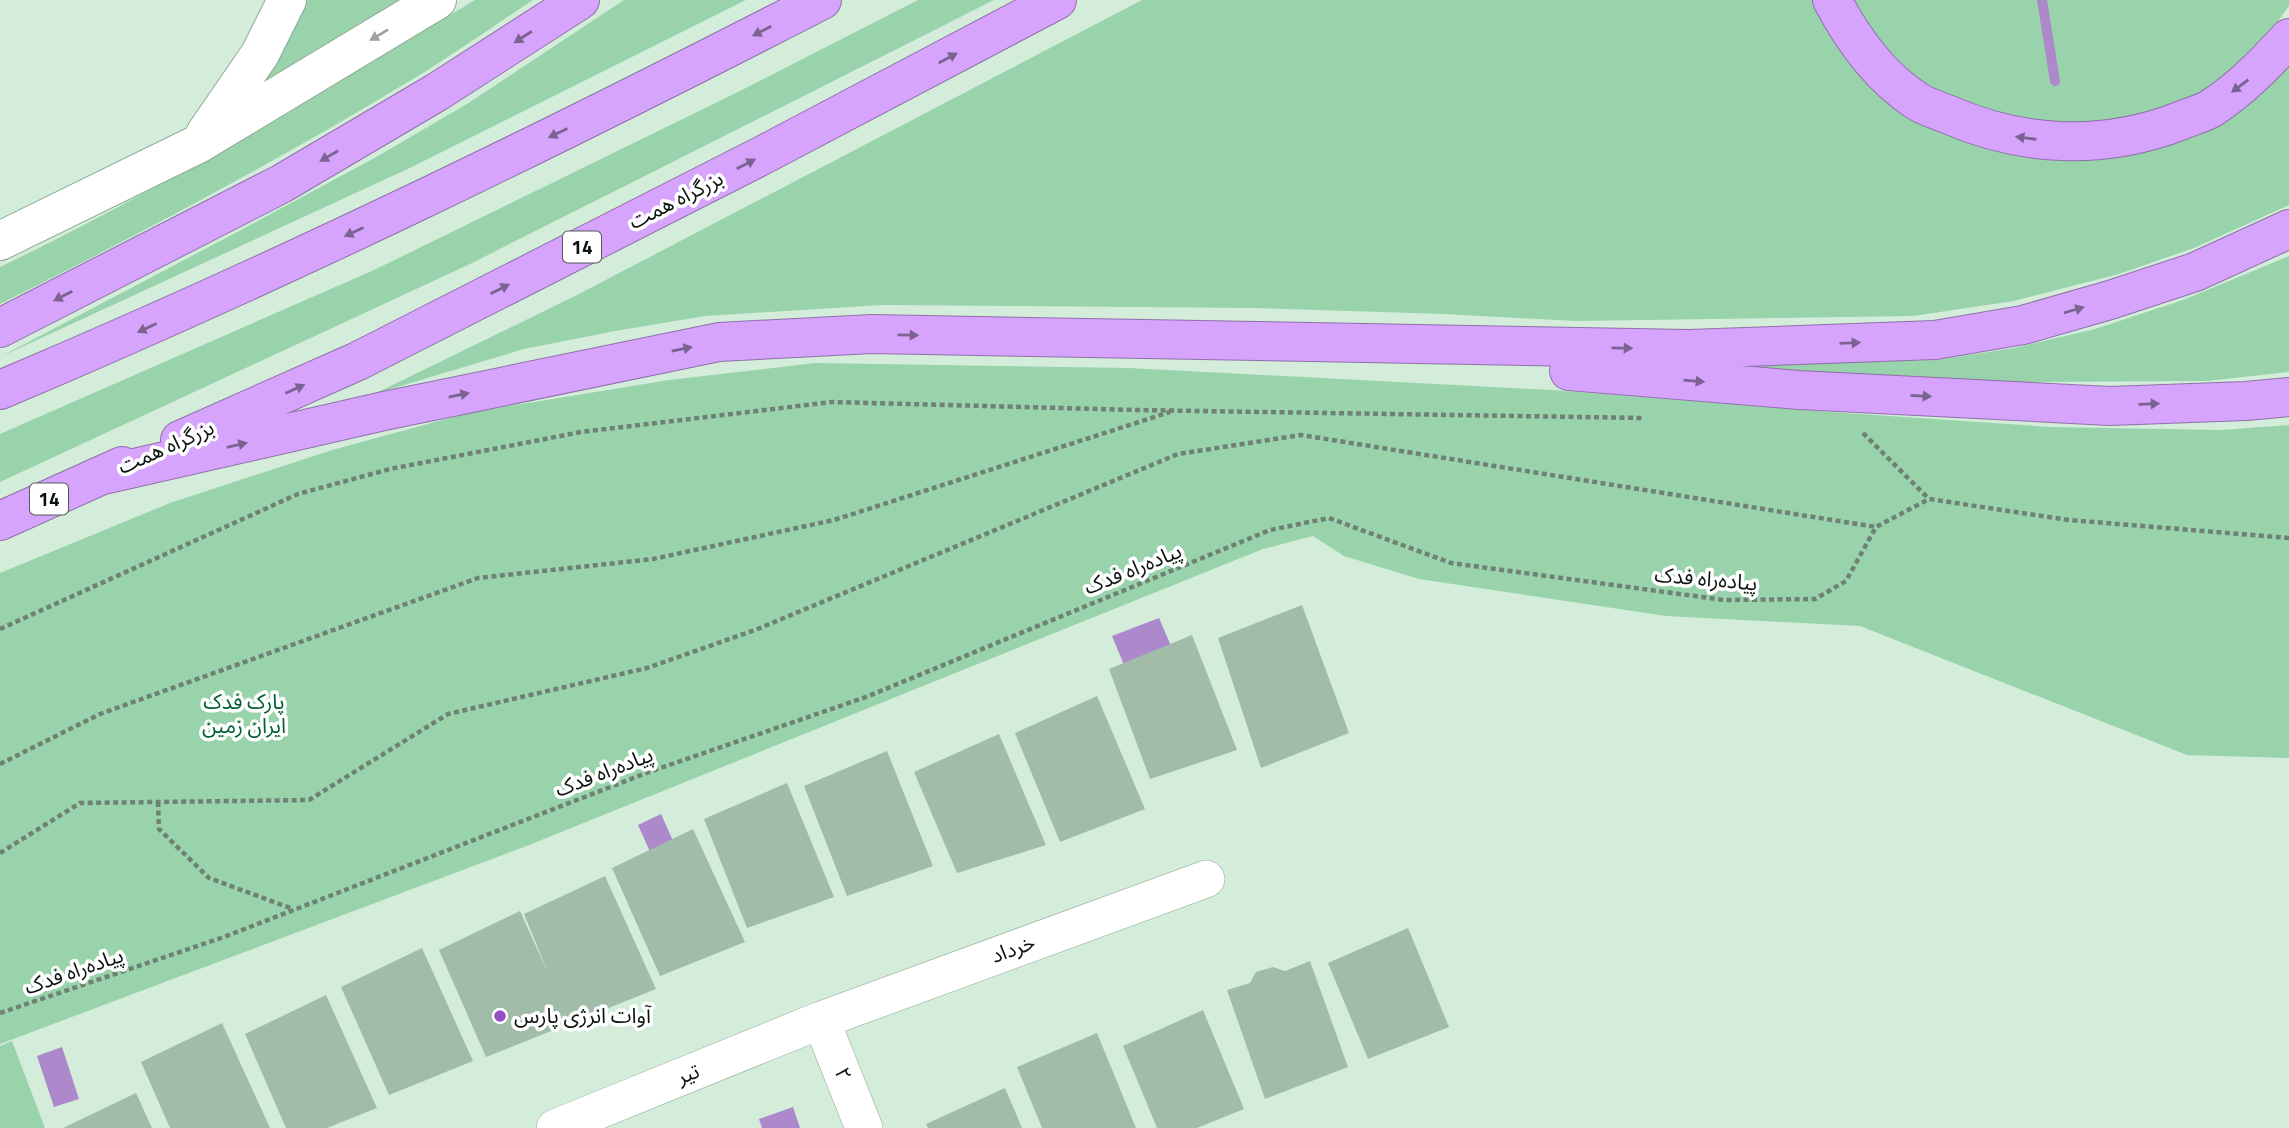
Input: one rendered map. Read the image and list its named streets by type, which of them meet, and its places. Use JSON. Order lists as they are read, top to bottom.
{
  "streets": {
    "highway": ["بزرگراه همت", "14"],
    "street": ["خرداد", "تیر", "۲"],
    "path": ["پیاده‌راه فدک"]
  },
  "crossings": [
    ["بزرگراه همت", "14"],
    ["خرداد", "تیر"],
    ["خرداد", "۲"],
    ["تیر", "۲"]
  ],
  "parks": ["پارک فدک ایران زمین"],
  "places": ["آوات انرژی پارس"]
}
